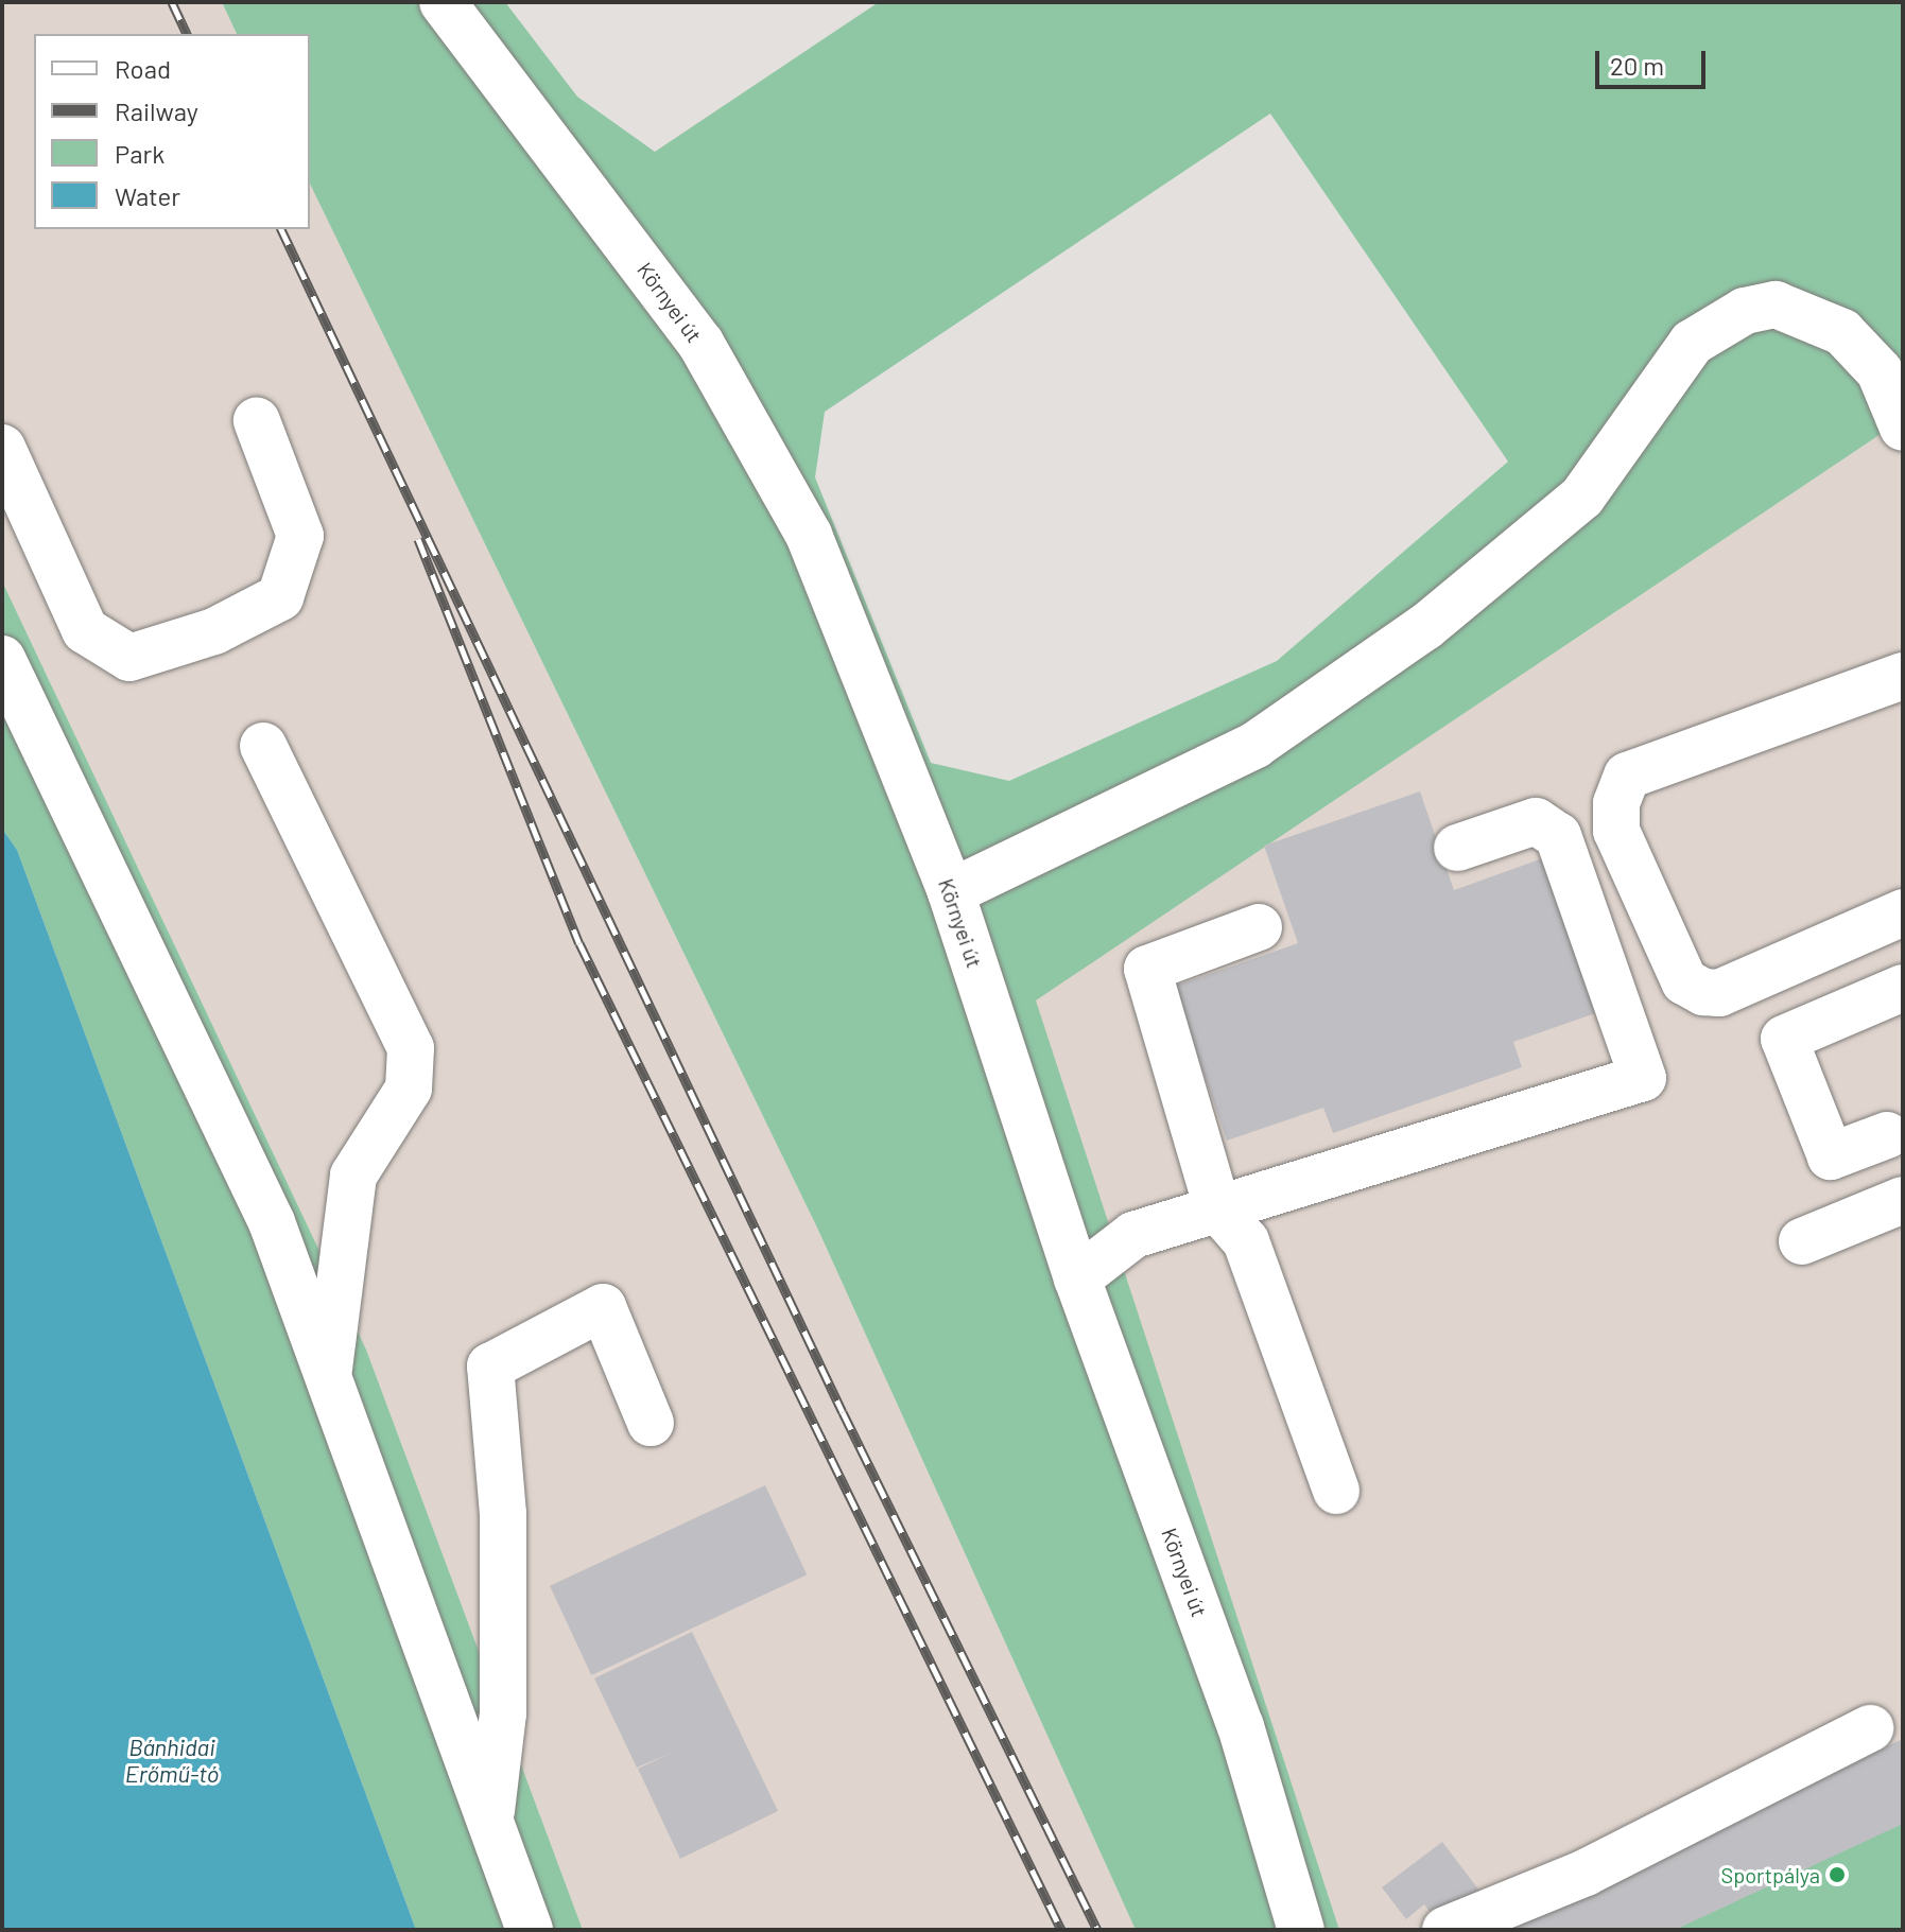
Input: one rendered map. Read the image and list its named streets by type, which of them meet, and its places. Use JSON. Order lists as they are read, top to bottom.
{
  "streets": {
    "street": ["Környei út"]
  },
  "water": ["Bánhidai Erőmű-tó"],
  "places": ["Sportpálya"],
  "legend": [
    "Road",
    "Railway",
    "Park",
    "Water"
  ],
  "scale_bar": "20 m"
}
